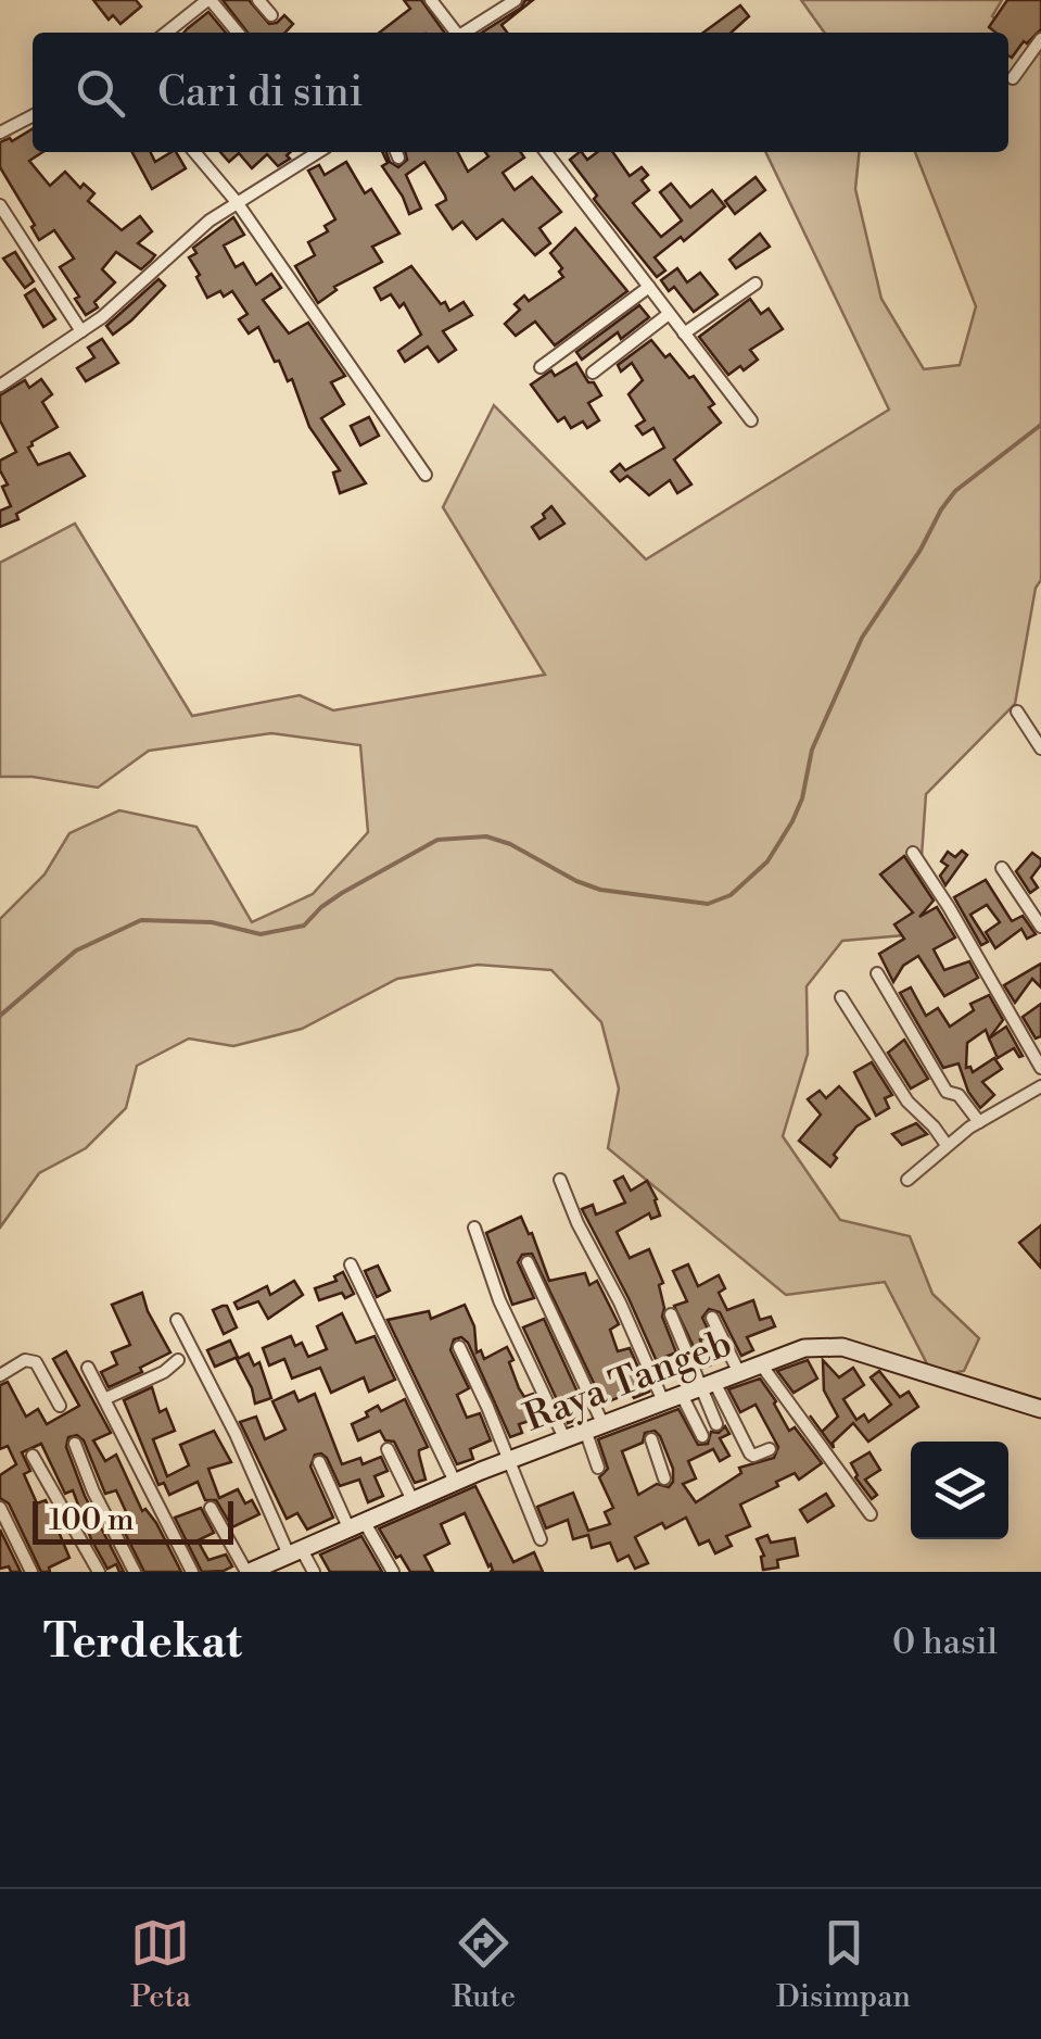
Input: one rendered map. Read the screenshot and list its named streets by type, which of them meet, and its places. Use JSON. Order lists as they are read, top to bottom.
{
  "streets": {
    "street": ["Raya Tangeb"]
  },
  "scale_bar": "100 m",
  "page": {
    "search": "Cari di sini",
    "scale": "100 m",
    "heading": ["Terdekat", "0 hasil"],
    "nav": ["Peta", "Rute", "Disimpan"]
  }
}
